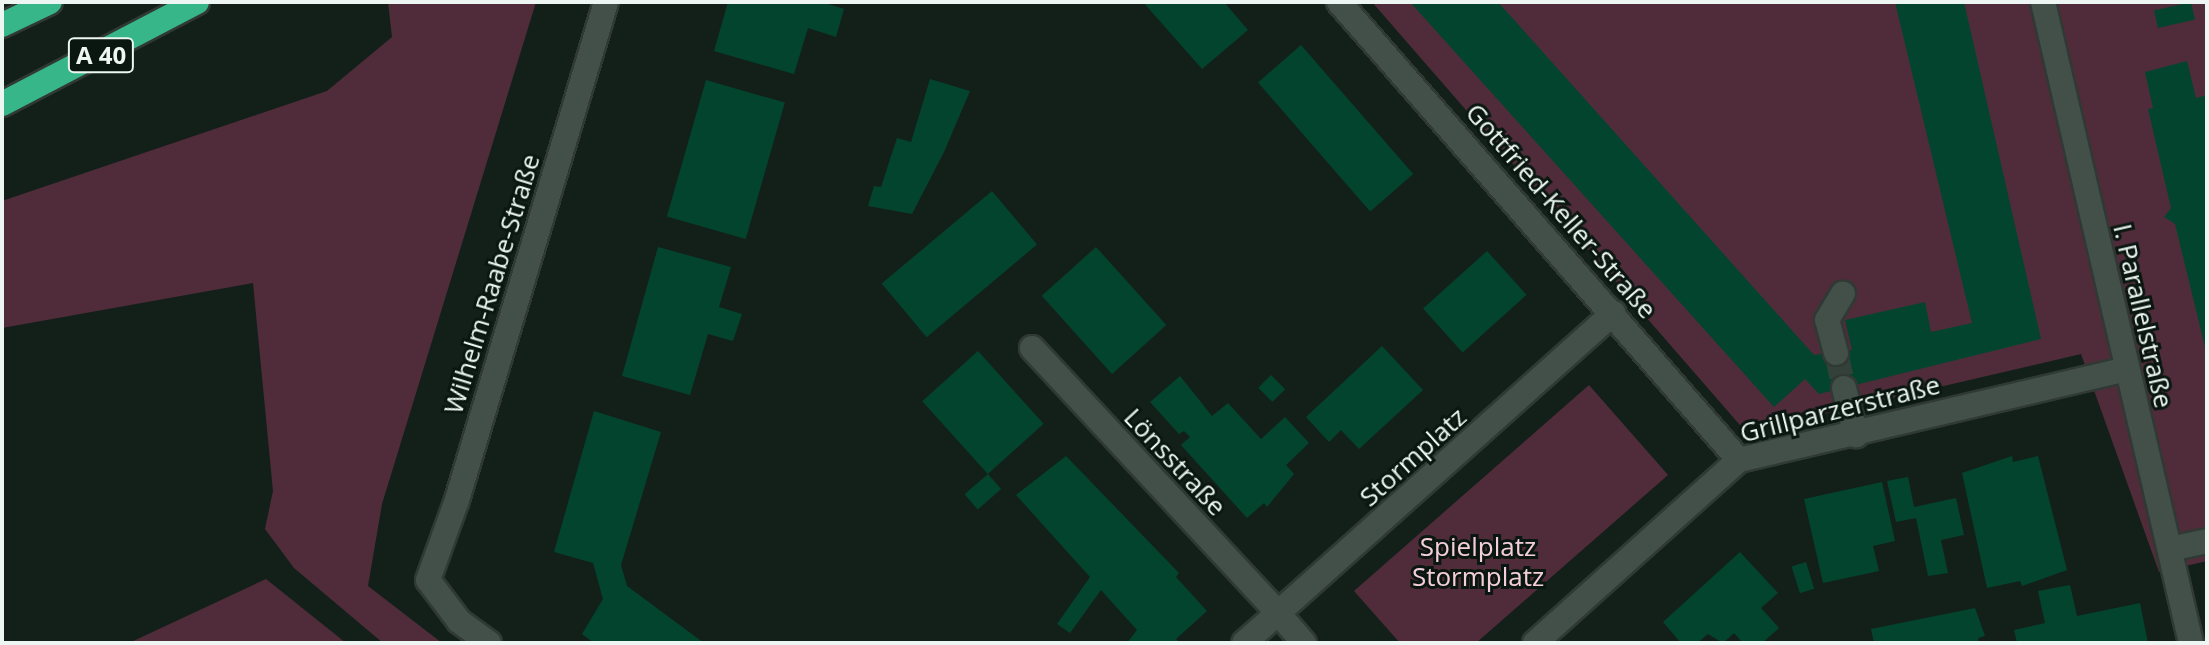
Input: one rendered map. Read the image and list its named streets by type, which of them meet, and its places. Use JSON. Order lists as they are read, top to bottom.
{
  "streets": {
    "highway": ["A 40"],
    "street": [
      "Gottfried-Keller-Straße",
      "Wilhelm-Raabe-Straße",
      "I. Parallelstraße",
      "Grillparzerstraße",
      "Stormplatz",
      "Lönsstraße"
    ]
  },
  "crossings": [
    ["Gottfried-Keller-Straße", "Grillparzerstraße"],
    ["Gottfried-Keller-Straße", "Stormplatz"],
    ["I. Parallelstraße", "Grillparzerstraße"],
    ["Stormplatz", "Lönsstraße"]
  ],
  "parks": ["Spielplatz Stormplatz"]
}
